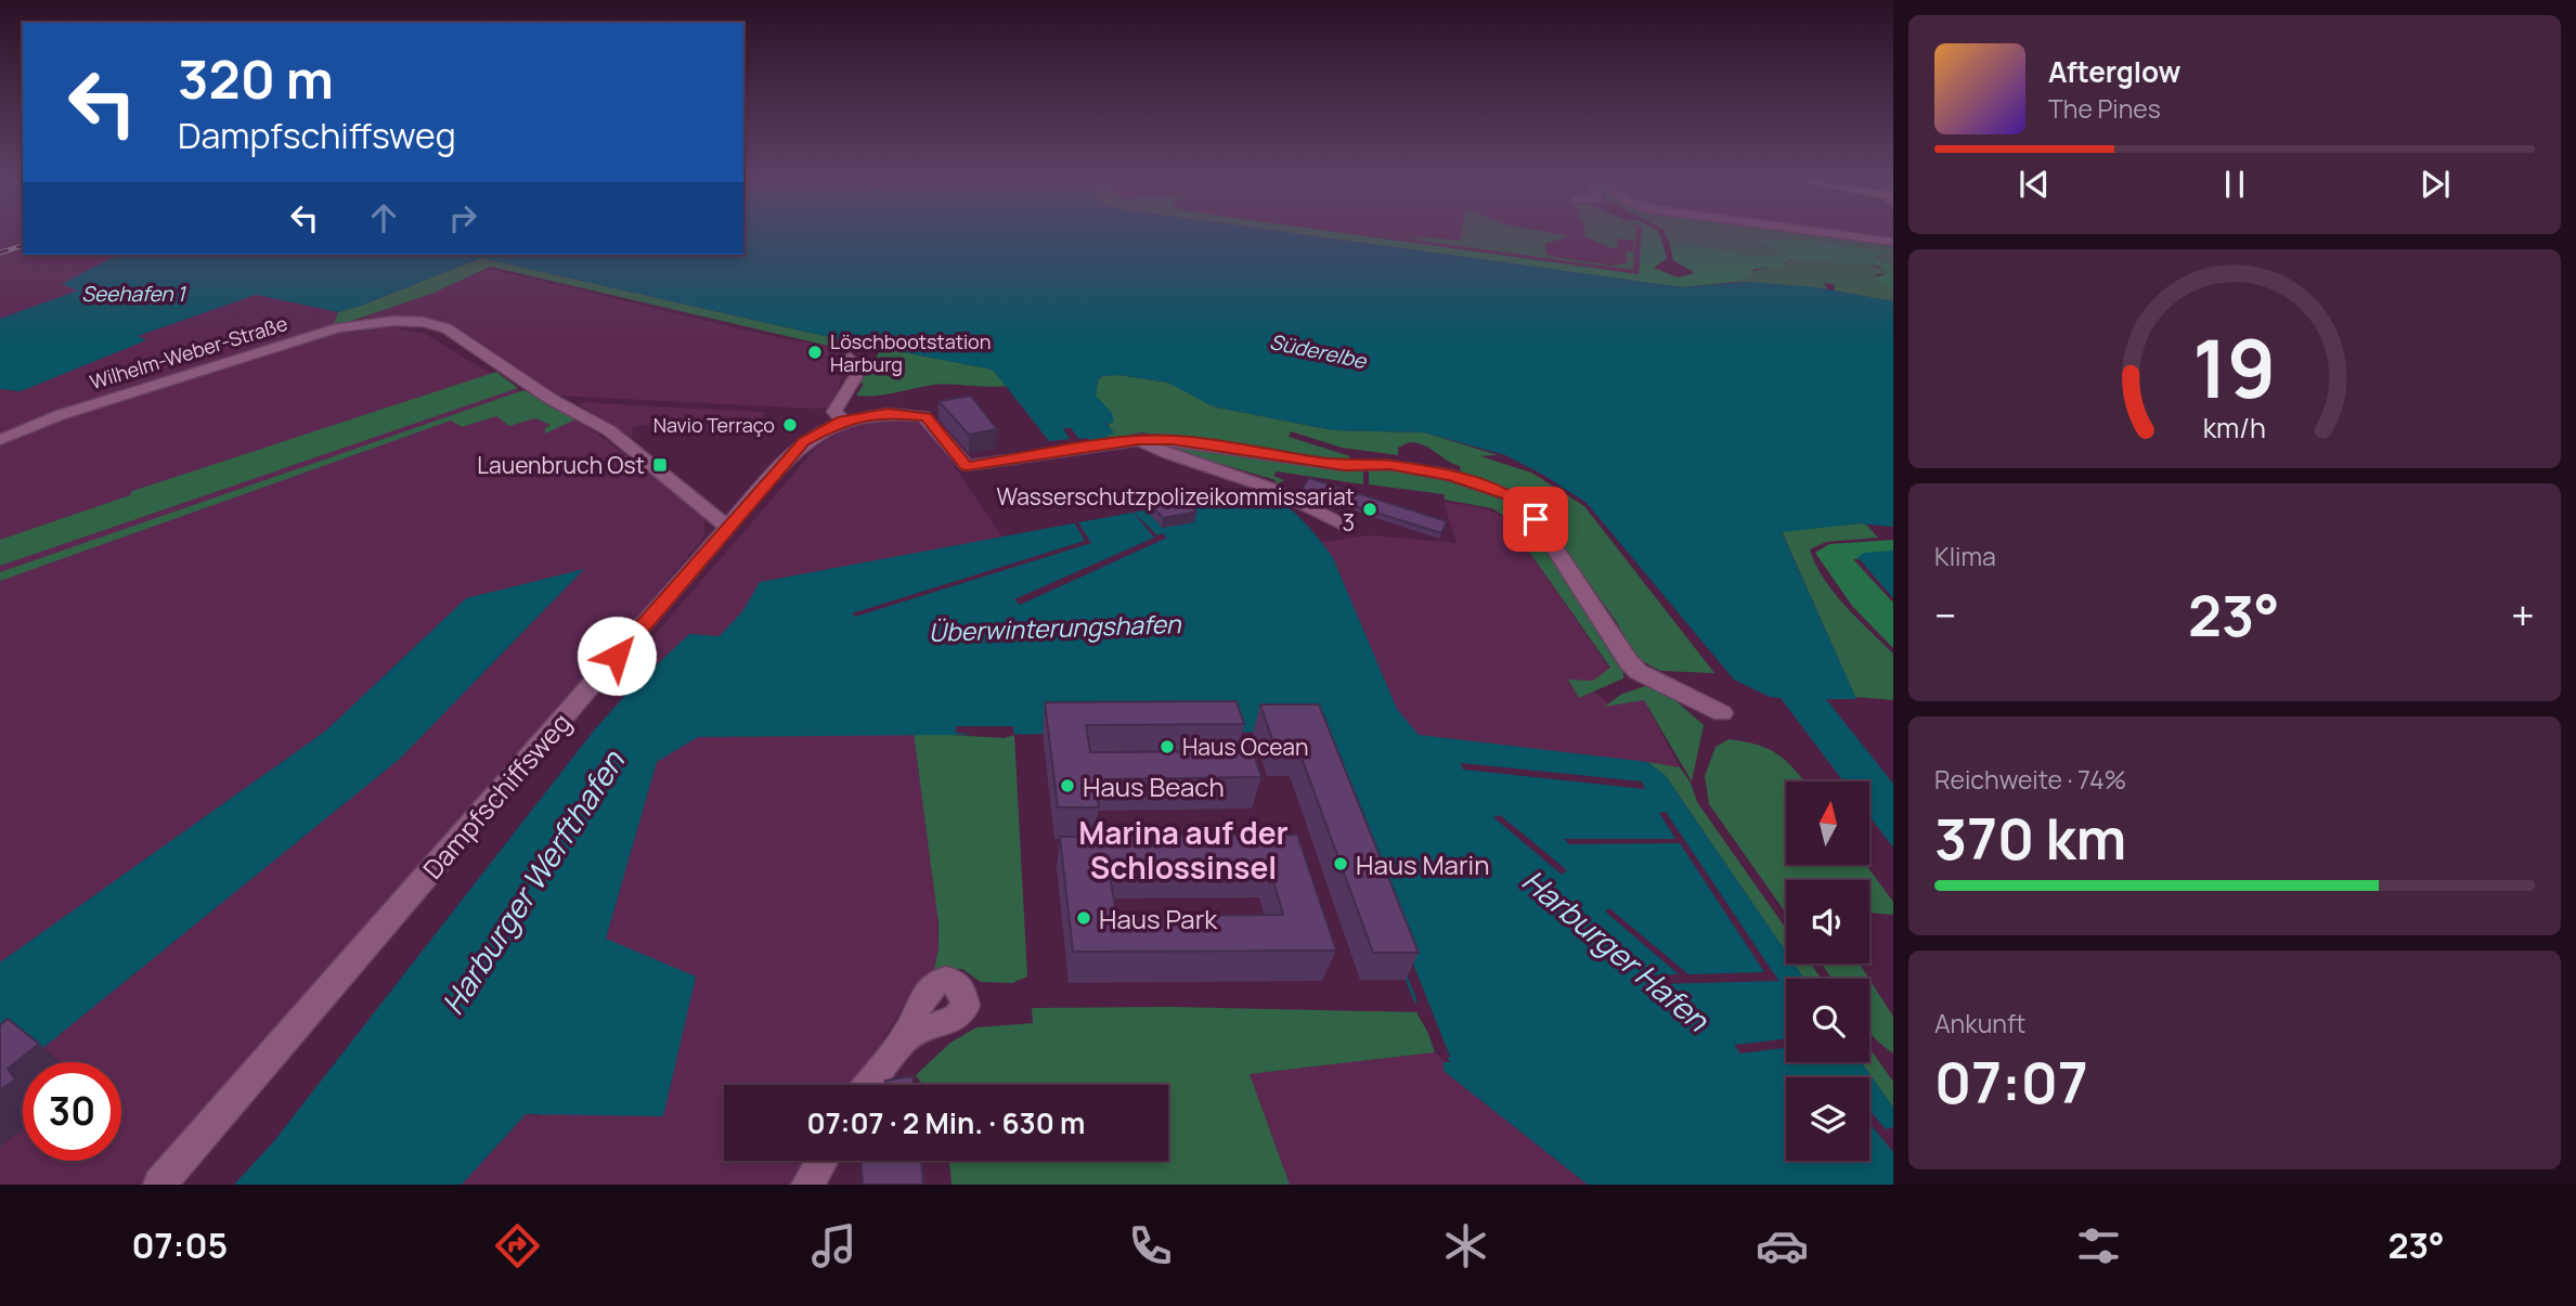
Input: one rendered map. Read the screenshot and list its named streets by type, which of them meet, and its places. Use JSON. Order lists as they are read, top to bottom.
{
  "streets": {
    "street": ["Wilhelm-Weber-Straße", "Dampfschiffsweg"]
  },
  "crossings": [
    ["Wilhelm-Weber-Straße", "Dampfschiffsweg"]
  ],
  "districts": ["Marina auf der Schlossinsel"],
  "water": [
    "Seehafen 1",
    "Süderelbe",
    "Überwinterungshafen",
    "Harburger Werfthafen",
    "Harburger Hafen"
  ],
  "places": {
    "other": [
      "Löschbootstation Harburg",
      "Navio Terraço",
      "Wasserschutzpolizeikommissariat 3",
      "Haus Ocean",
      "Haus Beach",
      "Haus Marin",
      "Haus Park"
    ],
    "transit": ["Lauenbruch Ost"]
  },
  "north": "top",
  "page": {
    "turn": ["320 m", "Dampfschiffsweg"],
    "song": ["Afterglow", "The Pines"],
    "tile": [
      "Klima",
      ["Reichweite · 74%", "370 km"],
      ["Ankunft", "07:07"]
    ],
    "heat": ["−", "23°", "+"],
    "limit": "30",
    "trip": "07:07 · 2 Min. · 630 m",
    "tabs": ["07:05", "23°"],
    "gauge": ["19", "km/h"]
  }
}
